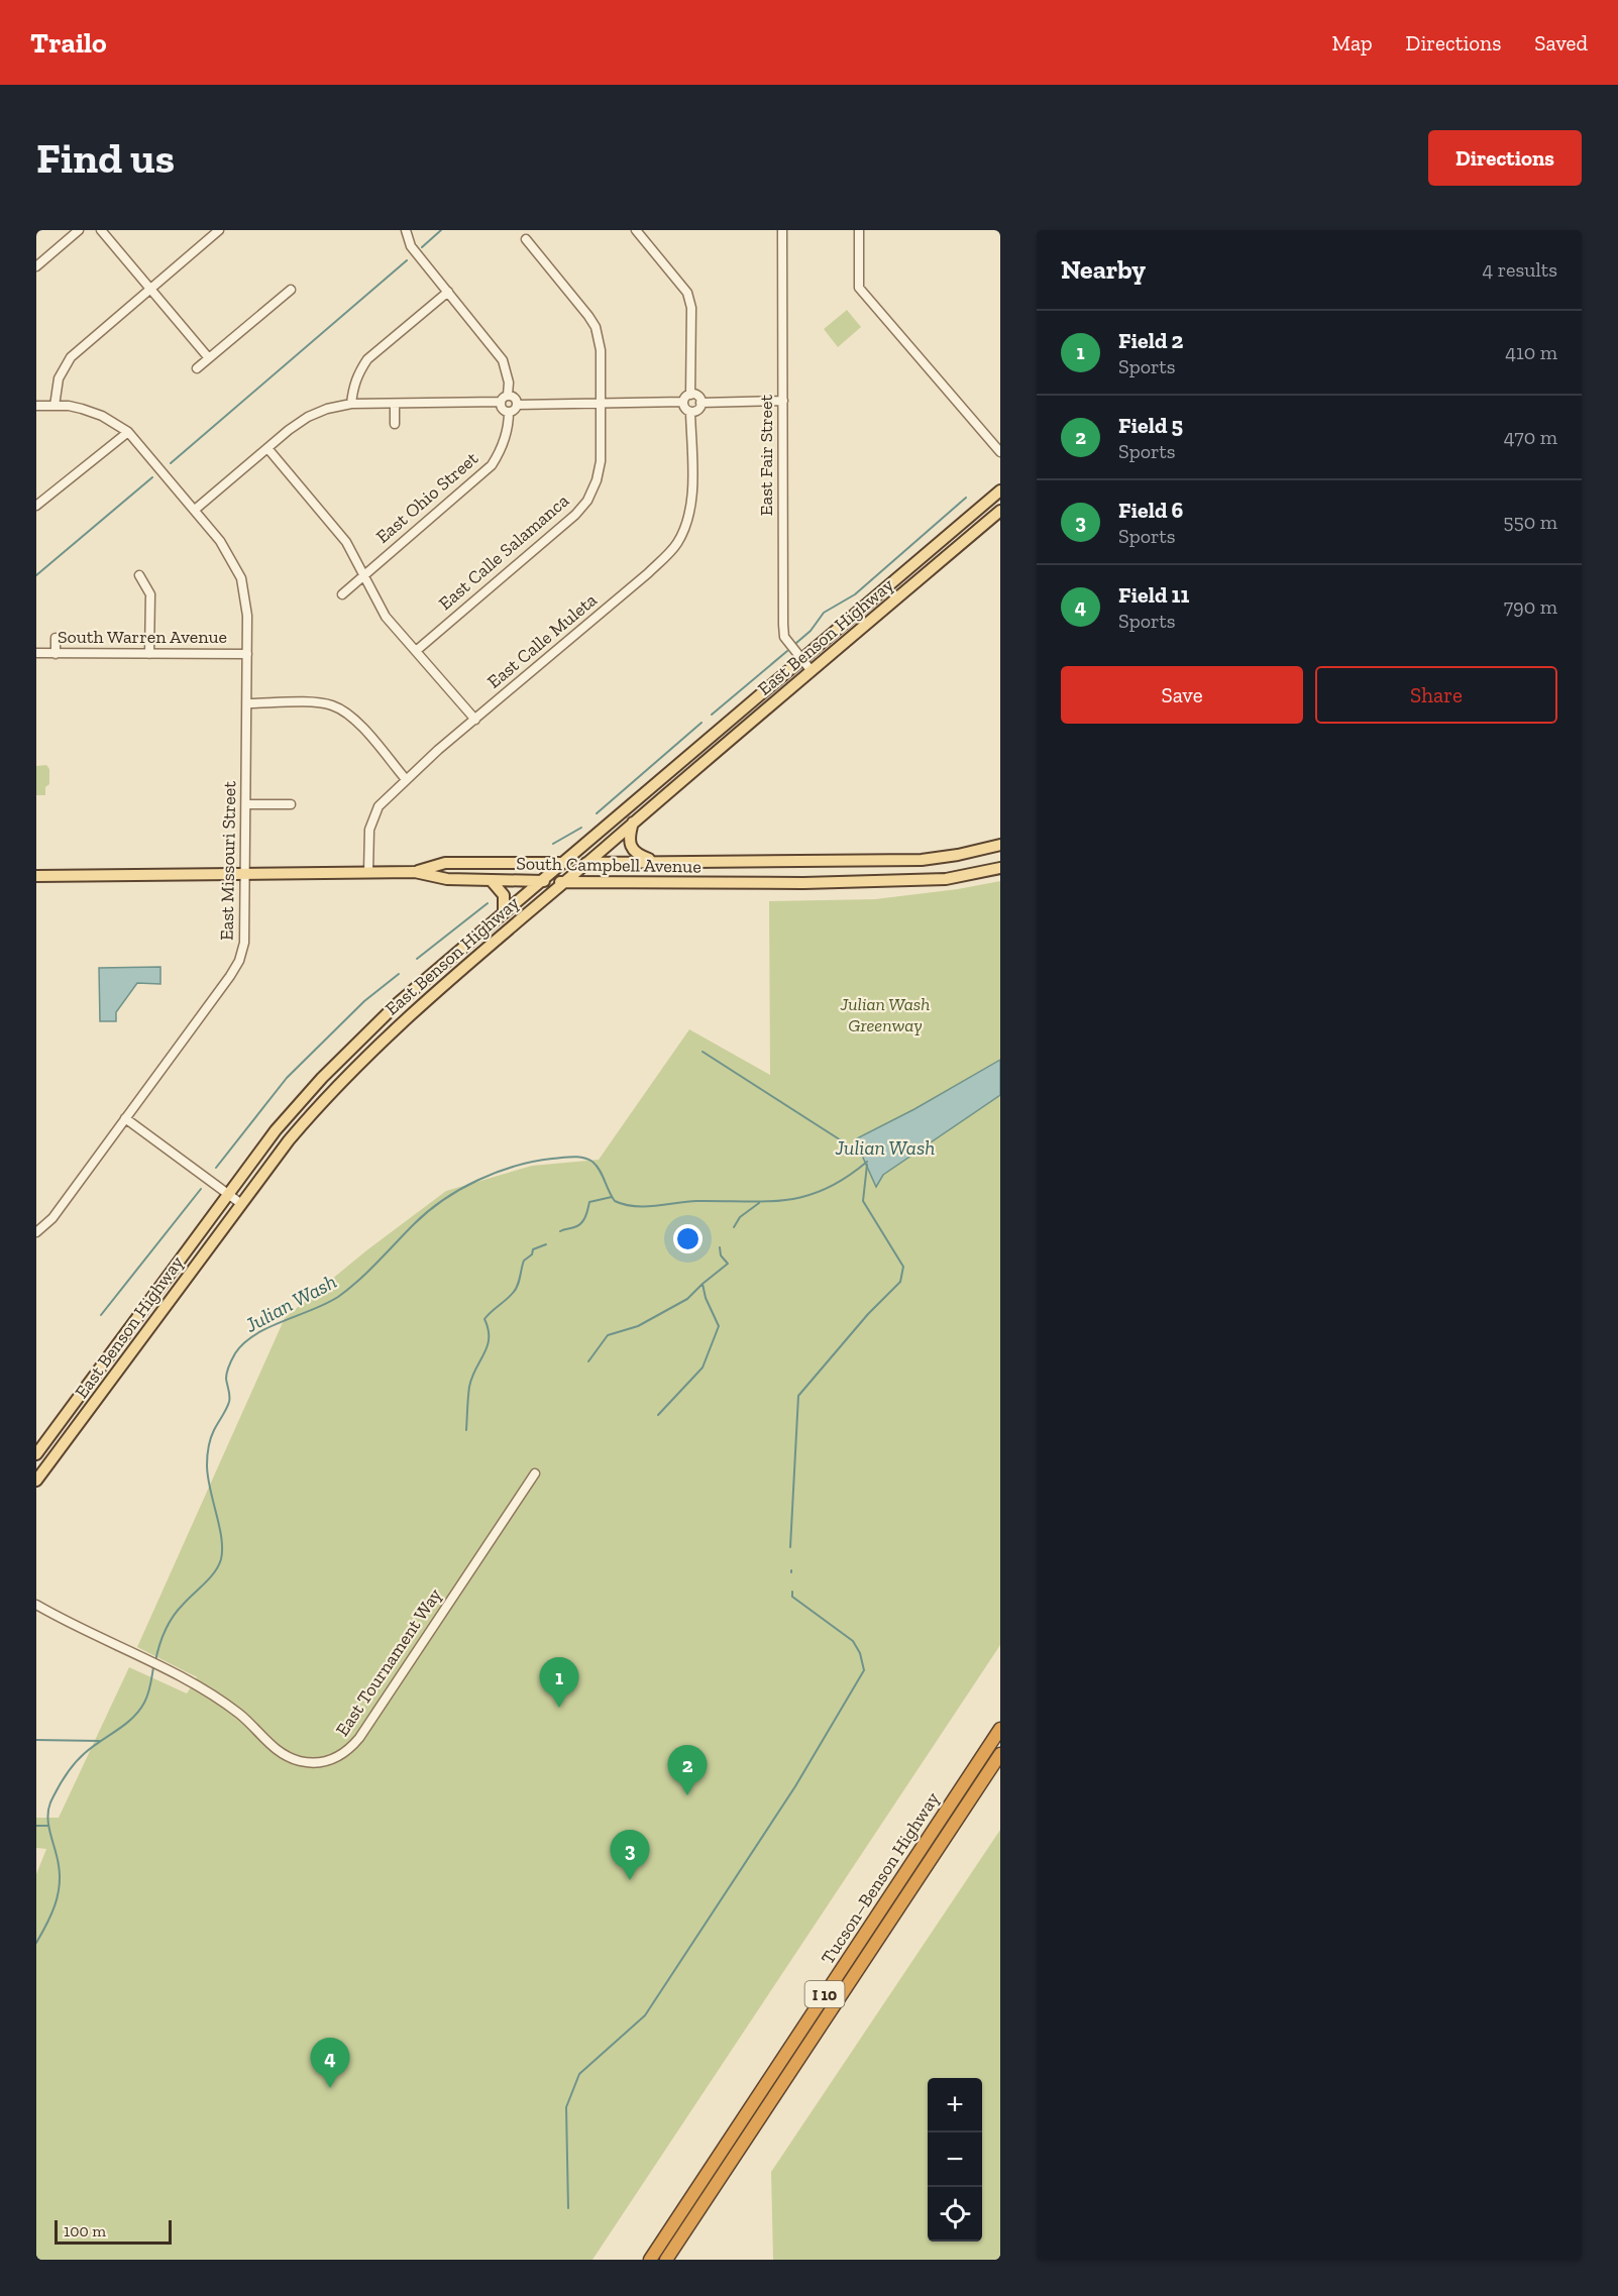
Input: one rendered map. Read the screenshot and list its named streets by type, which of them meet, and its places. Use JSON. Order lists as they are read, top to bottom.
{
  "streets": {
    "highway": ["Tucson–Benson Highway", "I 10"],
    "main road": ["East Benson Highway", "South Campbell Avenue"],
    "street": [
      "East Fair Street",
      "East Ohio Street",
      "East Calle Salamanca",
      "South Warren Avenue",
      "East Calle Muleta",
      "East Missouri Street",
      "East Tournament Way"
    ]
  },
  "crossings": [
    ["East Fair Street", "East Benson Highway"],
    ["South Warren Avenue", "East Missouri Street"],
    ["East Benson Highway", "South Campbell Avenue"],
    ["East Calle Muleta", "South Campbell Avenue"],
    ["East Missouri Street", "South Campbell Avenue"]
  ],
  "water": ["Julian Wash"],
  "parks": ["Julian Wash Greenway"],
  "scale_bar": "100 m",
  "page": {
    "header": "Trailo",
    "nav": ["Map", "Directions", "Saved"],
    "buttons": [
      "Directions",
      ["Save", "Share"]
    ],
    "title": "Find us",
    "heading": ["Nearby", "4 results"],
    "list": [
      {
        "mark": "1",
        "name": "Field 2",
        "note": "Sports",
        "value": "410 m"
      },
      {
        "mark": "2",
        "name": "Field 5",
        "note": "Sports",
        "value": "470 m"
      },
      {
        "mark": "3",
        "name": "Field 6",
        "note": "Sports",
        "value": "550 m"
      },
      {
        "mark": "4",
        "name": "Field 11",
        "note": "Sports",
        "value": "790 m"
      }
    ],
    "pins": [
      "1",
      "2",
      "3",
      "4"
    ],
    "map_buttons": ["+", "−"],
    "scale": "100 m"
  }
}
